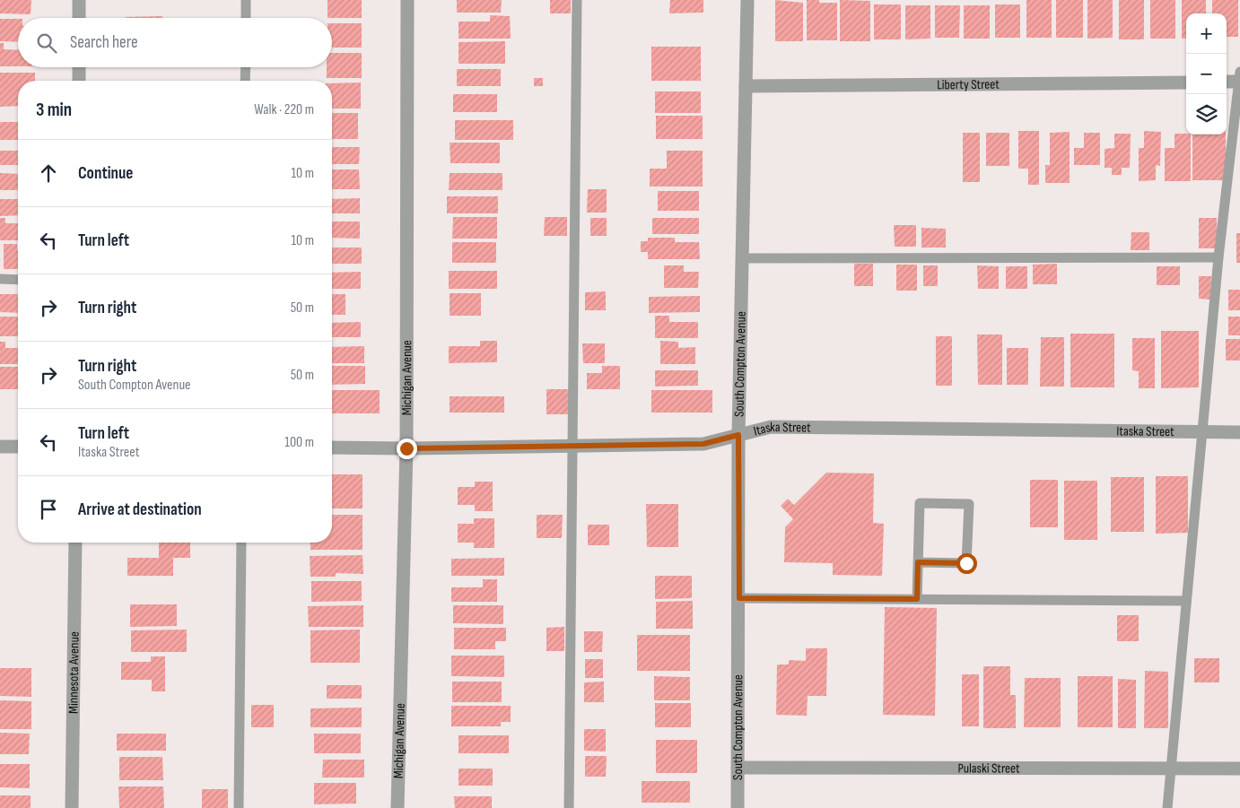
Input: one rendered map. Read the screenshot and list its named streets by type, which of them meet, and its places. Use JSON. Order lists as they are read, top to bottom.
{
  "streets": {
    "street": [
      "Liberty Street",
      "South Compton Avenue",
      "Michigan Avenue",
      "Itaska Street",
      "Minnesota Avenue",
      "Pulaski Street"
    ]
  },
  "crossings": [
    ["Liberty Street", "South Compton Avenue"],
    ["South Compton Avenue", "Itaska Street"],
    ["South Compton Avenue", "Pulaski Street"],
    ["Michigan Avenue", "Itaska Street"]
  ],
  "page": {
    "map_buttons": ["+", "−"],
    "search": "Search here",
    "heading": ["3 min", "Walk · 220 m"],
    "list": [
      ["Continue", "10 m"],
      ["Turn left", "10 m"],
      ["Turn right", "50 m"],
      ["Turn right", "South Compton Avenue", "50 m"],
      ["Turn left", "Itaska Street", "100 m"],
      "Arrive at destination"
    ]
  }
}
